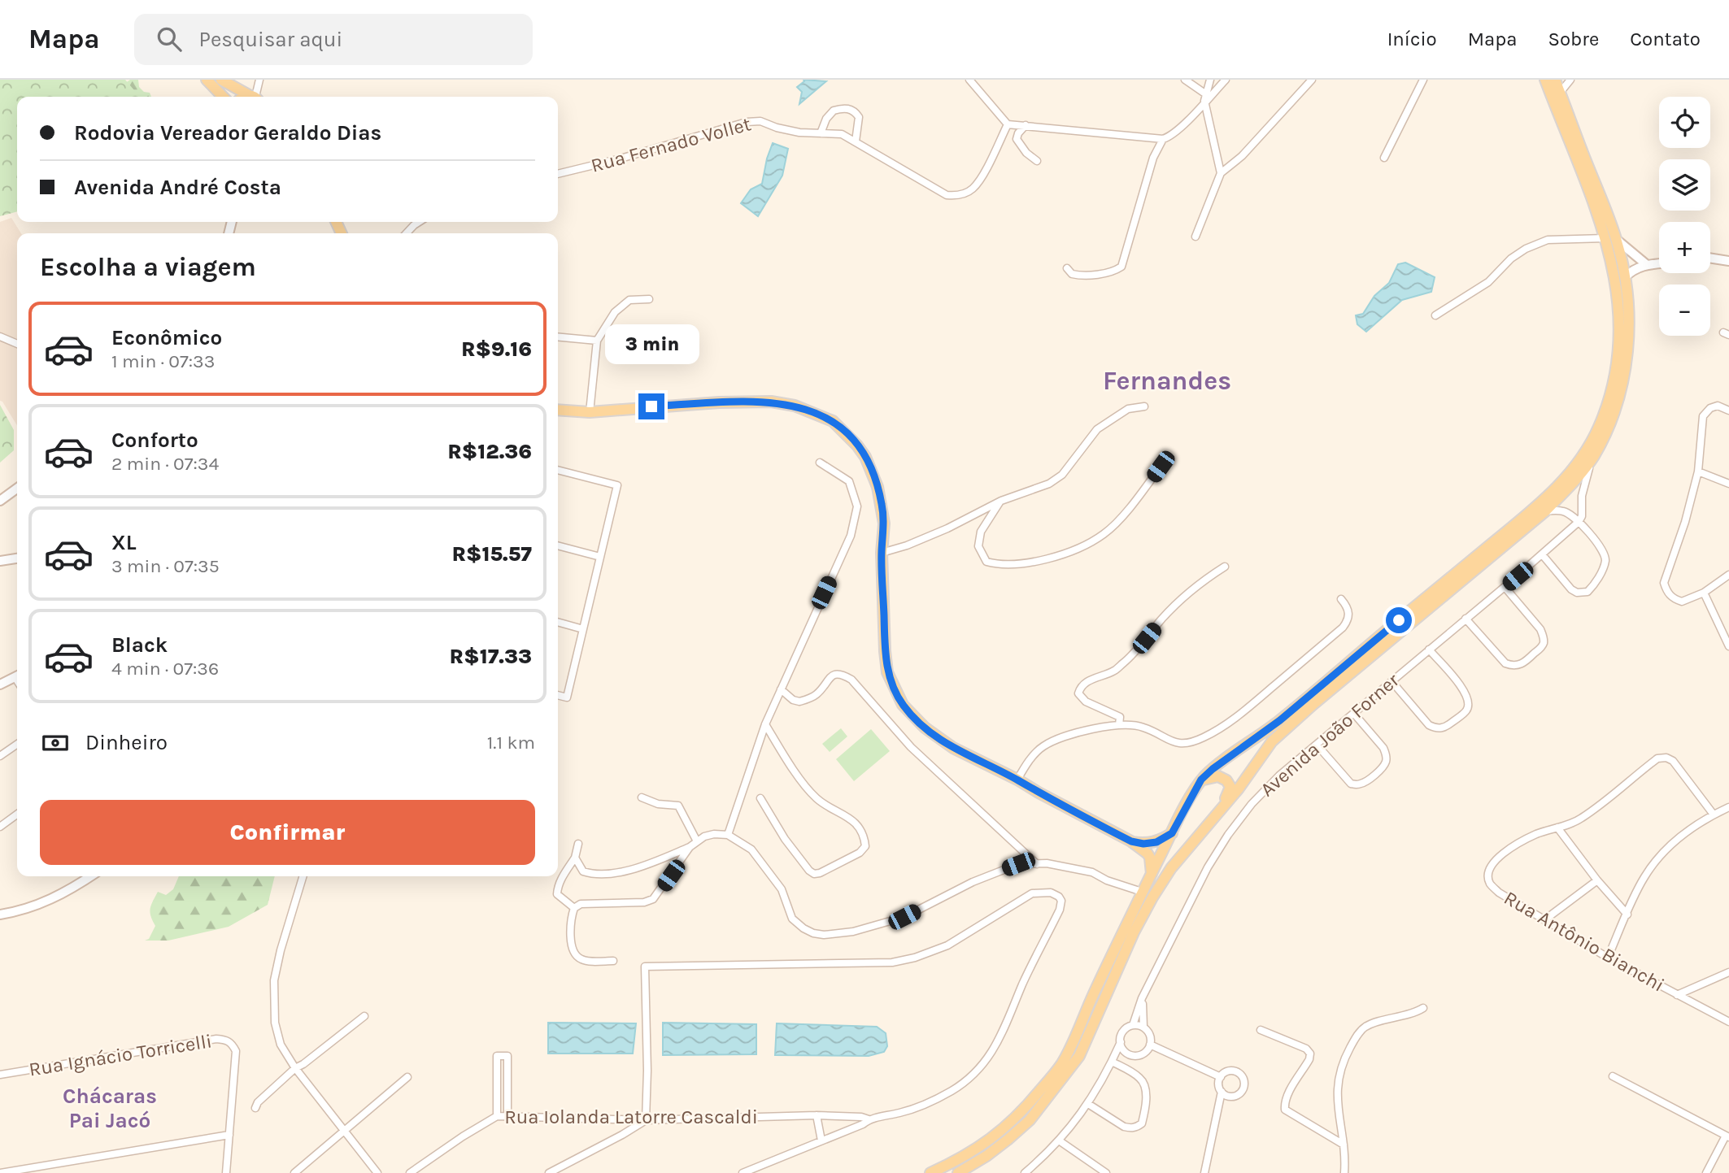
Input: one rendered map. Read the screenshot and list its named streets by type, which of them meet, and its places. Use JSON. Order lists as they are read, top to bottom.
{
  "streets": {
    "street": [
      "Rua Fernado Vollet",
      "Avenida João Forner",
      "Rua Antônio Bianchi",
      "Rua Ignácio Torricelli",
      "Rua Iolanda Latorre Cascaldi"
    ]
  },
  "districts": ["Fernandes", "Chácaras Pai Jacó"],
  "page": {
    "header": "Mapa",
    "search": "Pesquisar aqui",
    "nav": [
      "Início",
      "Mapa",
      "Sobre",
      "Contato"
    ],
    "map_buttons": ["+", "−"],
    "banner": ["Rodovia Vereador Geraldo Dias", "Avenida André Costa"],
    "heading": "Escolha a viagem",
    "list": [
      {
        "name": "Econômico",
        "note": "1 min · 07:33",
        "value": "R$9.16"
      },
      {
        "name": "Conforto",
        "note": "2 min · 07:34",
        "value": "R$12.36"
      },
      {
        "name": "XL",
        "note": "3 min · 07:35",
        "value": "R$15.57"
      },
      {
        "name": "Black",
        "note": "4 min · 07:36",
        "value": "R$17.33"
      }
    ],
    "bubble": "3 min",
    "pay": ["Dinheiro", "1.1 km"],
    "buttons": "Confirmar"
  }
}
